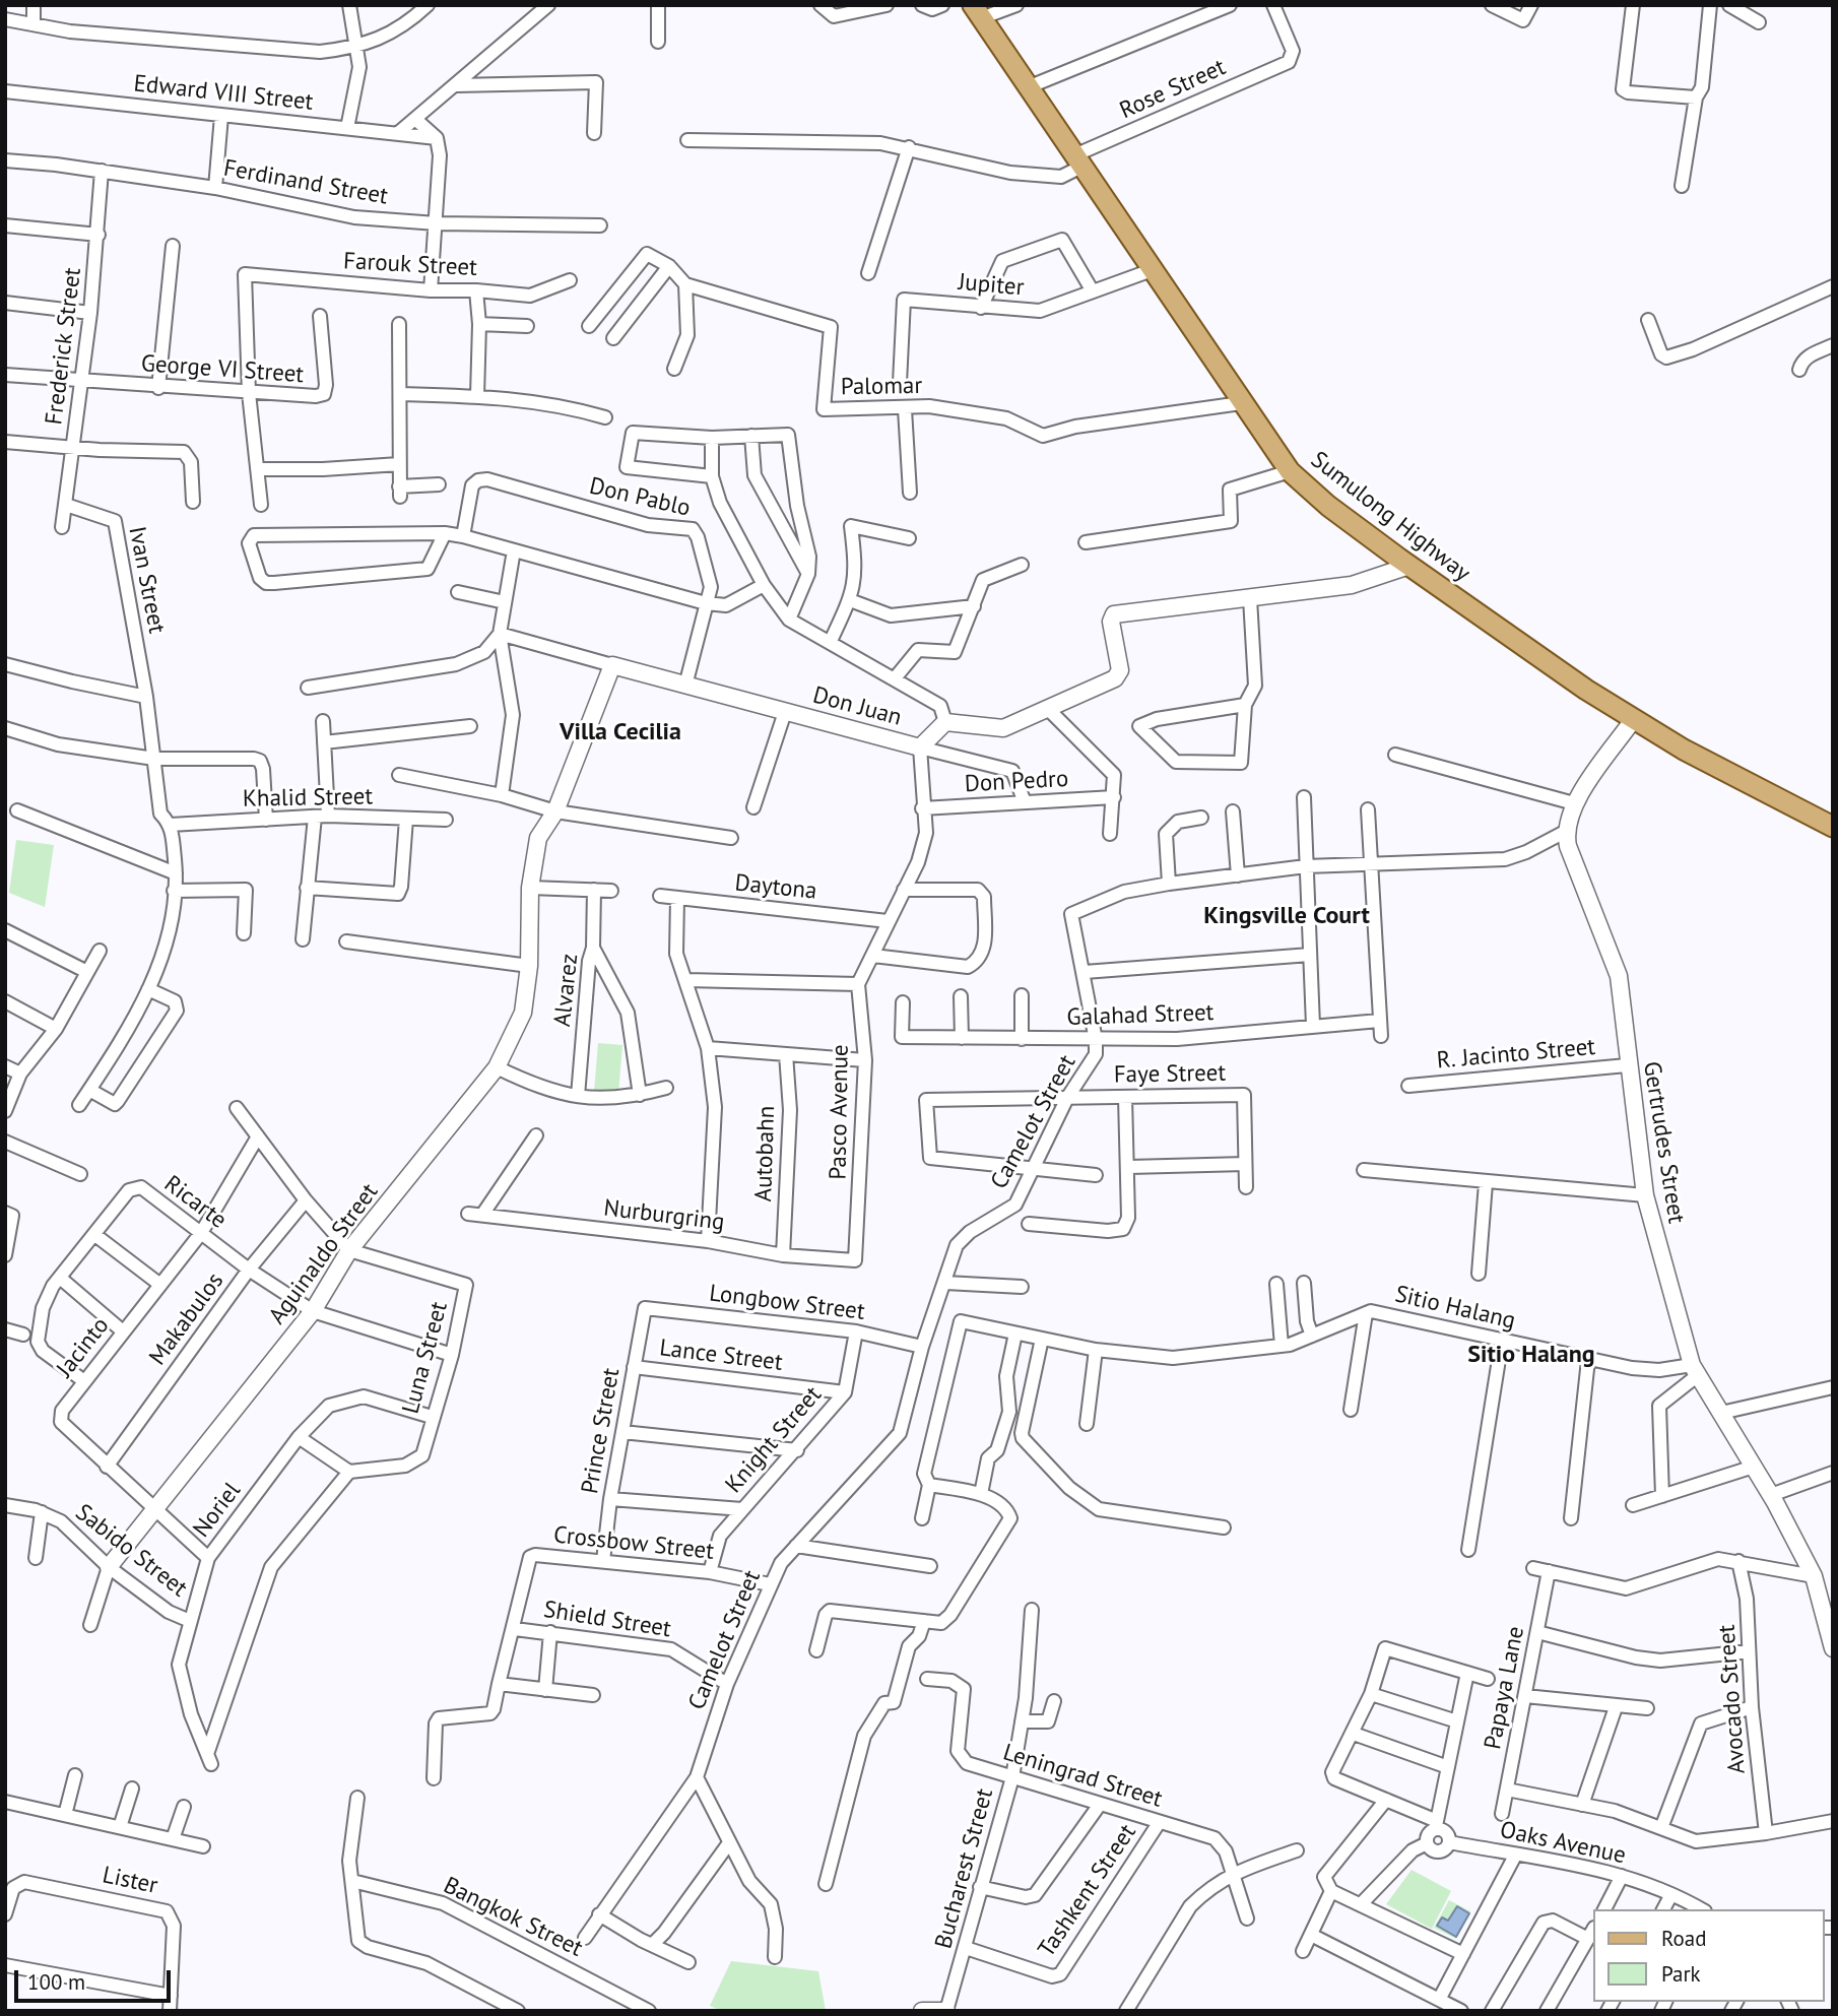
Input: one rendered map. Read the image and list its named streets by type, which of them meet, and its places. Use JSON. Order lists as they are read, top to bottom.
{
  "streets": {
    "main road": ["Sumulong Highway"],
    "street": [
      "Rose Street",
      "Edward VIII Street",
      "Ferdinand Street",
      "Farouk Street",
      "Jupiter",
      "Frederick Street",
      "George VI Street",
      "Palomar",
      "Don Pablo",
      "Ivan Street",
      "Don Juan",
      "Don Pedro",
      "Khalid Street",
      "Daytona",
      "Alvarez",
      "Galahad Street",
      "R. Jacinto Street",
      "Faye Street",
      "Pasco Avenue",
      "Camelot Street",
      "Gertrudes Street",
      "Autobahn",
      "Ricarte",
      "Nurburgring",
      "Aguinaldo Street",
      "Longbow Street",
      "Sitio Halang",
      "Makabulos",
      "Jacinto",
      "Lance Street",
      "Luna Street",
      "Prince Street",
      "Knight Street",
      "Noriel",
      "Crossbow Street",
      "Sabido Street",
      "Shield Street",
      "Papaya Lane",
      "Avocado Street",
      "Leningrad Street",
      "Oaks Avenue",
      "Bucharest Street",
      "Lister",
      "Tashkent Street",
      "Bangkok Street"
    ]
  },
  "crossings": [
    ["Rose Street", "Sumulong Highway"],
    ["Ferdinand Street", "Frederick Street"],
    ["Farouk Street", "George VI Street"],
    ["Jupiter", "Sumulong Highway"],
    ["Frederick Street", "George VI Street"],
    ["Frederick Street", "Ivan Street"],
    ["Palomar", "Sumulong Highway"],
    ["Don Pablo", "Don Juan"],
    ["Don Juan", "Aguinaldo Street"],
    ["Galahad Street", "Camelot Street"],
    ["R. Jacinto Street", "Gertrudes Street"],
    ["Faye Street", "Camelot Street"],
    ["Pasco Avenue", "Nurburgring"],
    ["Camelot Street", "Gertrudes Street"],
    ["Camelot Street", "Longbow Street"],
    ["Camelot Street", "Crossbow Street"],
    ["Camelot Street", "Shield Street"],
    ["Gertrudes Street", "Sitio Halang"],
    ["Autobahn", "Nurburgring"],
    ["Ricarte", "Aguinaldo Street"],
    ["Ricarte", "Makabulos"],
    ["Ricarte", "Jacinto"],
    ["Ricarte", "Luna Street"],
    ["Aguinaldo Street", "Jacinto"],
    ["Aguinaldo Street", "Luna Street"],
    ["Aguinaldo Street", "Sabido Street"],
    ["Longbow Street", "Prince Street"],
    ["Longbow Street", "Knight Street"],
    ["Makabulos", "Jacinto"],
    ["Jacinto", "Noriel"],
    ["Lance Street", "Prince Street"],
    ["Lance Street", "Knight Street"],
    ["Luna Street", "Noriel"],
    ["Prince Street", "Crossbow Street"],
    ["Knight Street", "Crossbow Street"],
    ["Noriel", "Sabido Street"],
    ["Crossbow Street", "Shield Street"],
    ["Leningrad Street", "Bucharest Street"],
    ["Leningrad Street", "Tashkent Street"],
    ["Bucharest Street", "Tashkent Street"]
  ],
  "districts": ["Villa Cecilia", "Kingsville Court", "Sitio Halang"],
  "legend": ["Road", "Park"],
  "scale_bar": "100 m"
}
